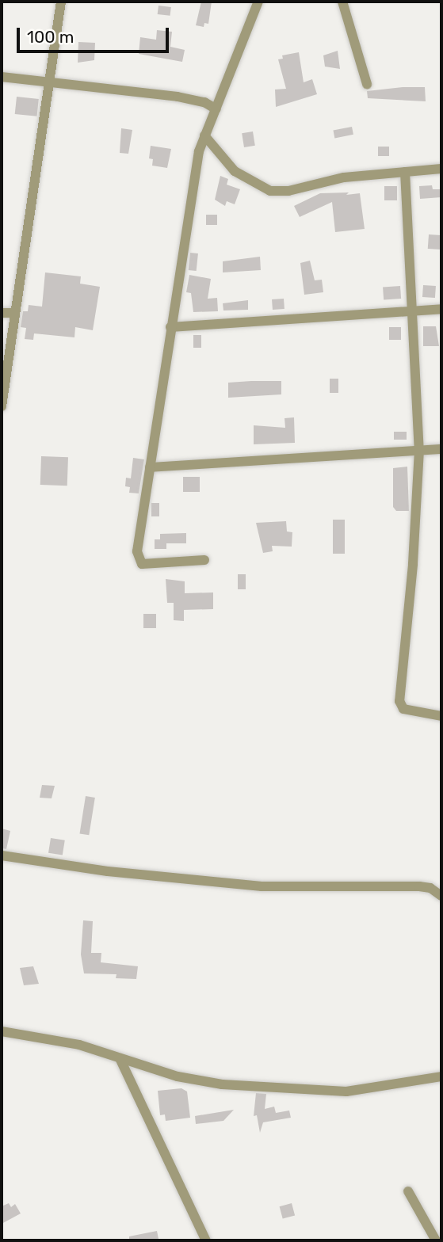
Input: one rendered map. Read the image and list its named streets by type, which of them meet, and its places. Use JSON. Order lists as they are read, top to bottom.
{
  "scale_bar": "100 m"
}
